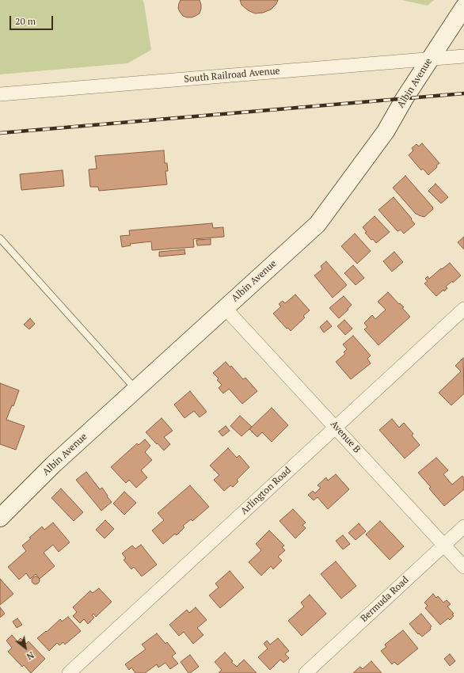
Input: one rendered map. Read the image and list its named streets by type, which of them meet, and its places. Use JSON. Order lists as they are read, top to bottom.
{
  "streets": {
    "street": [
      "South Railroad Avenue",
      "Albin Avenue",
      "Avenue B",
      "Arlington Road",
      "Bermuda Road"
    ]
  },
  "crossings": [
    ["South Railroad Avenue", "Albin Avenue"],
    ["Albin Avenue", "Avenue B"],
    ["Avenue B", "Arlington Road"],
    ["Avenue B", "Bermuda Road"]
  ],
  "scale_bar": "20 m",
  "north": "bottom right"
}
